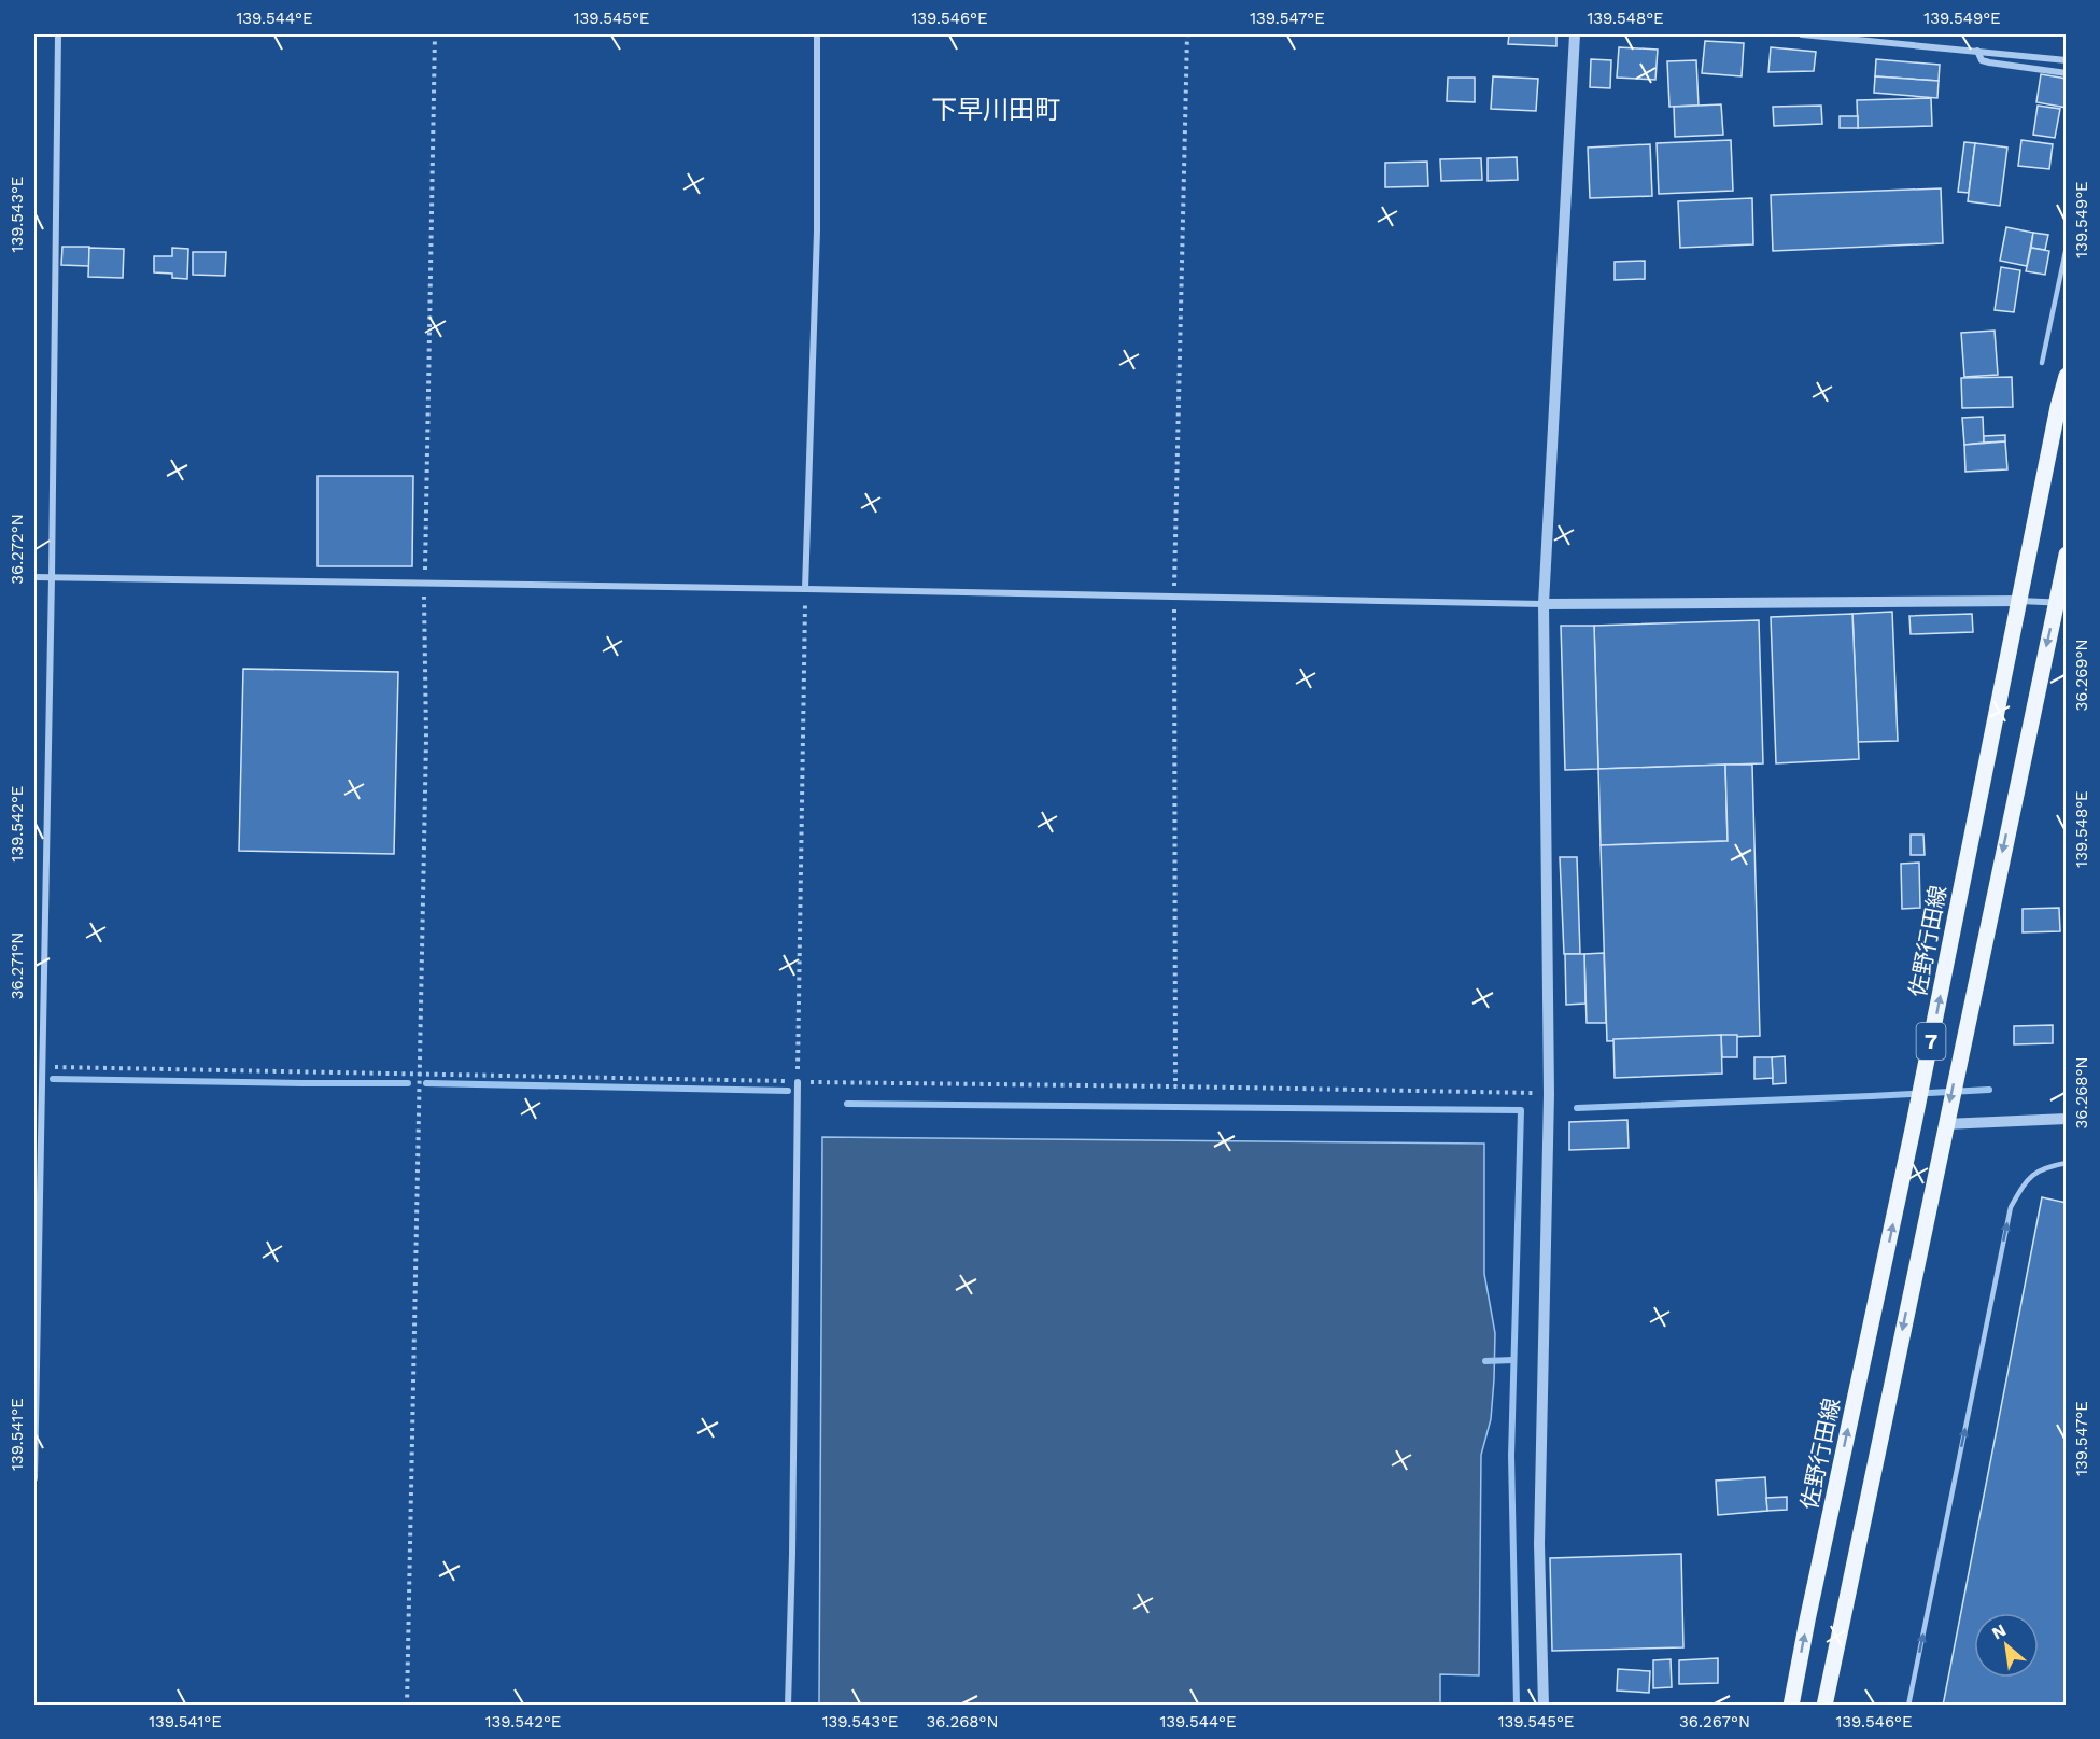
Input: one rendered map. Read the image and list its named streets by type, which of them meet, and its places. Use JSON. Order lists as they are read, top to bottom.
{
  "streets": {
    "main road": ["佐野行田線", "7"]
  },
  "districts": ["下早川田町"],
  "north": "top left",
  "coordinates": [
    "139.544°E",
    "139.545°E",
    "139.546°E",
    "139.547°E",
    "139.548°E",
    "139.549°E",
    "139.543°E",
    "36.272°N",
    "36.269°N",
    "139.542°E",
    "36.271°N",
    "36.268°N",
    "139.541°E",
    "36.267°N"
  ]
}
